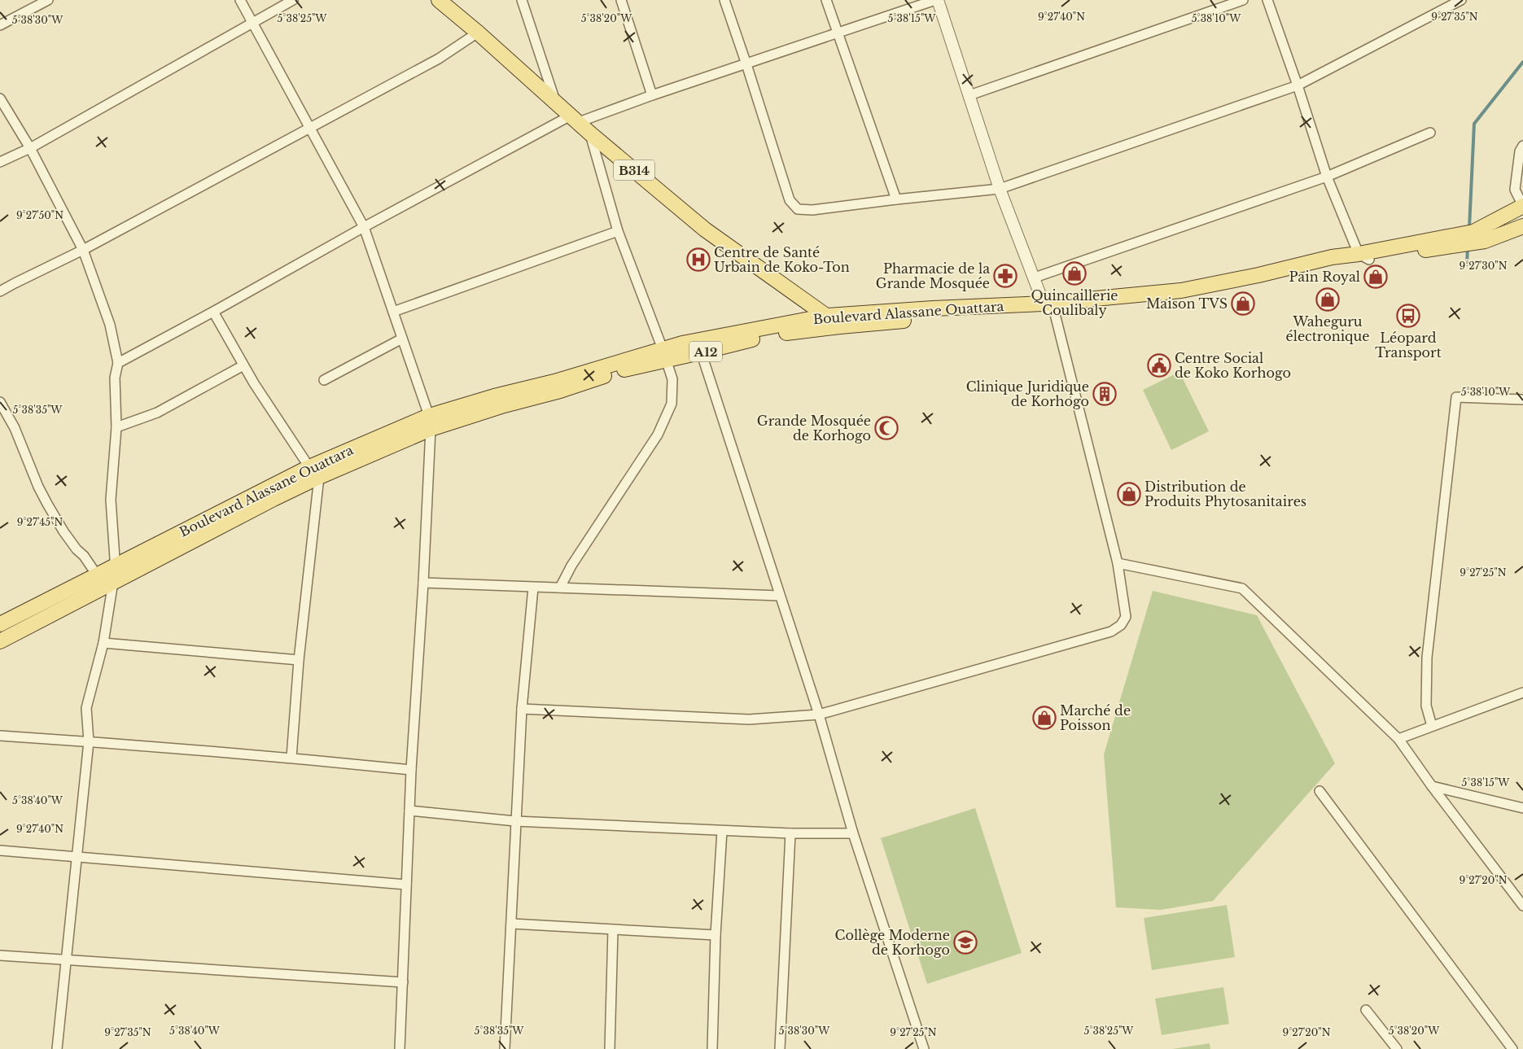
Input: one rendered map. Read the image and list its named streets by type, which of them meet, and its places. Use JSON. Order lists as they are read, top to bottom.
{
  "streets": {
    "main road": ["B314", "Boulevard Alassane Ouattara", "A12"]
  },
  "crossings": [
    ["B314", "Boulevard Alassane Ouattara"]
  ],
  "places": {
    "hospital": ["Centre de Santé Urbain de Koko-Ton"],
    "shop": [
      "Quincaillerie Coulibaly",
      "Pain Royal",
      "Waheguru électronique",
      "Maison TVS",
      "Distribution de Produits Phytosanitaires",
      "Marché de Poisson"
    ],
    "pharmacy": ["Pharmacie de la Grande Mosquée"],
    "bus stop": ["Léopard Transport"],
    "public building": ["Centre Social de Koko Korhogo"],
    "building": ["Clinique Juridique de Korhogo"],
    "mosque": ["Grande Mosquée de Korhogo"],
    "school or university": ["Collège Moderne de Korhogo"]
  },
  "coordinates": [
    "9°27'40\"N",
    "9°27'35\"N",
    "5°38'10\"W",
    "5°38'25\"W",
    "5°38'20\"W",
    "5°38'15\"W",
    "5°38'30\"W",
    "9°27'50\"N",
    "9°27'30\"N",
    "5°38'35\"W",
    "9°27'45\"N",
    "9°27'25\"N",
    "5°38'40\"W",
    "9°27'20\"N"
  ]
}
